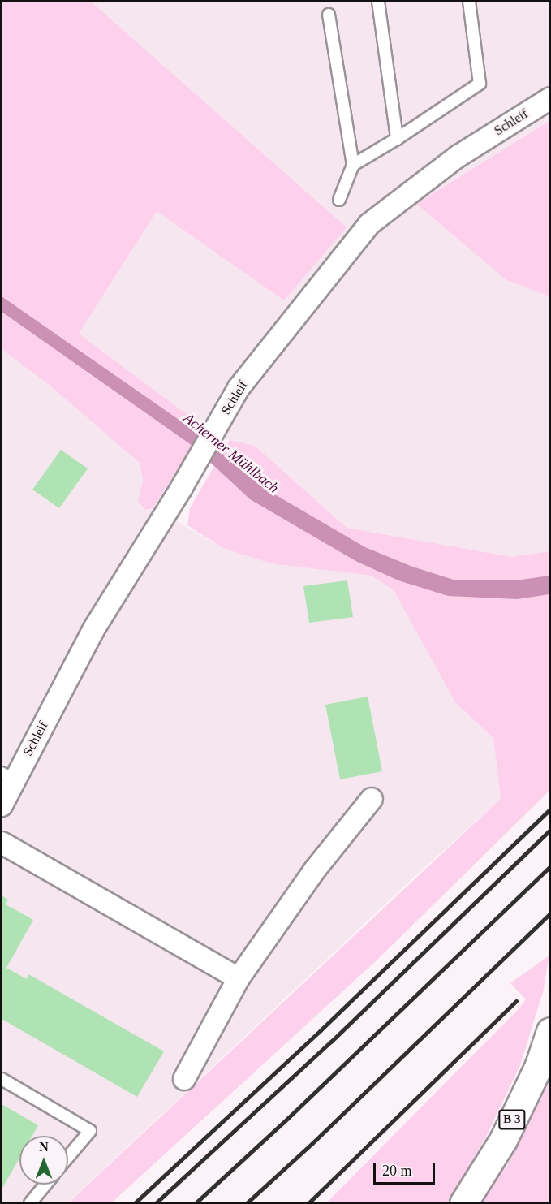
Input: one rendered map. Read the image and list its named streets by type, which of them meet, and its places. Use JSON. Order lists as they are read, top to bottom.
{
  "streets": {
    "main road": ["B 3"],
    "street": ["Schleif"]
  },
  "water": ["Acherner Mühlbach"],
  "scale_bar": "20 m",
  "north": "top"
}
